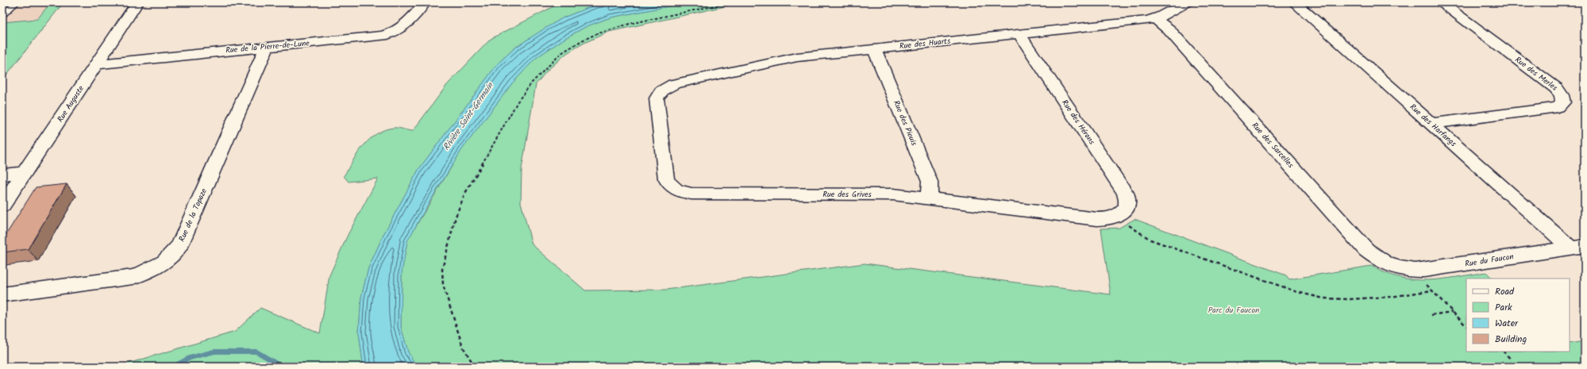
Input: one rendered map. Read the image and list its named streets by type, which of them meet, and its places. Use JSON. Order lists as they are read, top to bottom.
{
  "streets": {
    "street": [
      "Rue des Huarts",
      "Rue de la Pierre-de-Lune",
      "Rue des Merles",
      "Rue Auguste",
      "Rue des Hérons",
      "Rue des Piouis",
      "Rue des Harfangs",
      "Rue des Sarcelles",
      "Rue des Grives",
      "Rue de la Topaze",
      "Rue du Faucon"
    ]
  },
  "crossings": [
    ["Rue des Huarts", "Rue des Hérons"],
    ["Rue des Huarts", "Rue des Piouis"],
    ["Rue des Huarts", "Rue des Sarcelles"],
    ["Rue des Huarts", "Rue des Grives"],
    ["Rue de la Pierre-de-Lune", "Rue Auguste"],
    ["Rue de la Pierre-de-Lune", "Rue de la Topaze"],
    ["Rue des Merles", "Rue des Harfangs"],
    ["Rue des Hérons", "Rue des Grives"],
    ["Rue des Piouis", "Rue des Grives"],
    ["Rue des Harfangs", "Rue du Faucon"],
    ["Rue des Sarcelles", "Rue du Faucon"]
  ],
  "water": ["Rivière Saint-Germain"],
  "parks": ["Parc du Faucon"],
  "legend": [
    "Road",
    "Park",
    "Water",
    "Building"
  ]
}
